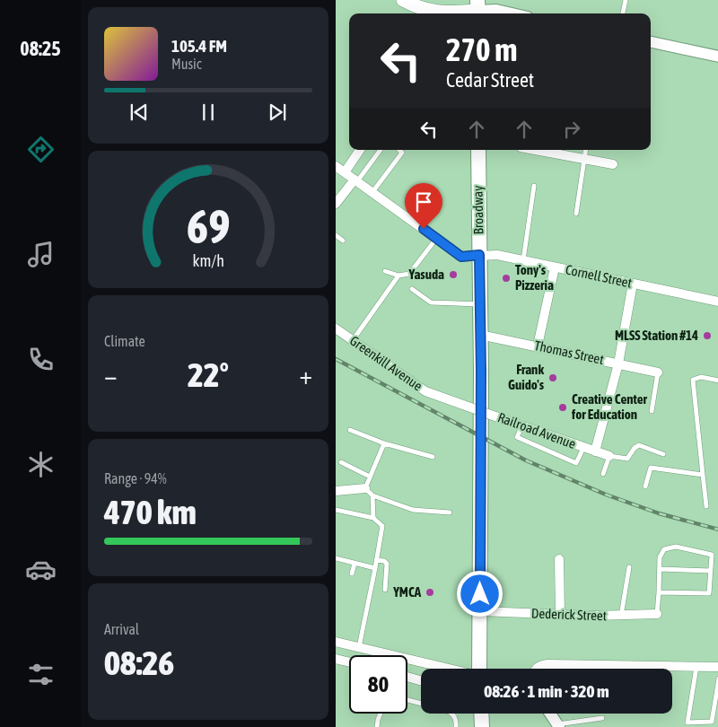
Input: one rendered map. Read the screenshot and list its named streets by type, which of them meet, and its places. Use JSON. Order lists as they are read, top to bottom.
{
  "streets": {
    "highway": ["Broadway"],
    "street": [
      "Cornell Street",
      "Thomas Street",
      "Greenkill Avenue",
      "Railroad Avenue",
      "Dederick Street"
    ]
  },
  "crossings": [
    ["Broadway", "Cornell Street"],
    ["Broadway", "Thomas Street"],
    ["Broadway", "Dederick Street"],
    ["Greenkill Avenue", "Railroad Avenue"]
  ],
  "places": [
    "Yasuda",
    "Tony's Pizzeria",
    "MLSS Station #14",
    "Frank Guido's",
    "Creative Center for Education",
    "YMCA"
  ],
  "page": {
    "tabs": "08:25",
    "turn": ["270 m", "Cedar Street"],
    "song": ["105.4 FM", "Music"],
    "tile": [
      "Climate",
      ["Range · 94%", "470 km"],
      ["Arrival", "08:26"]
    ],
    "heat": ["−", "22°", "+"],
    "limit": "80",
    "trip": "08:26 · 1 min · 320 m",
    "gauge": ["69", "km/h"]
  }
}
